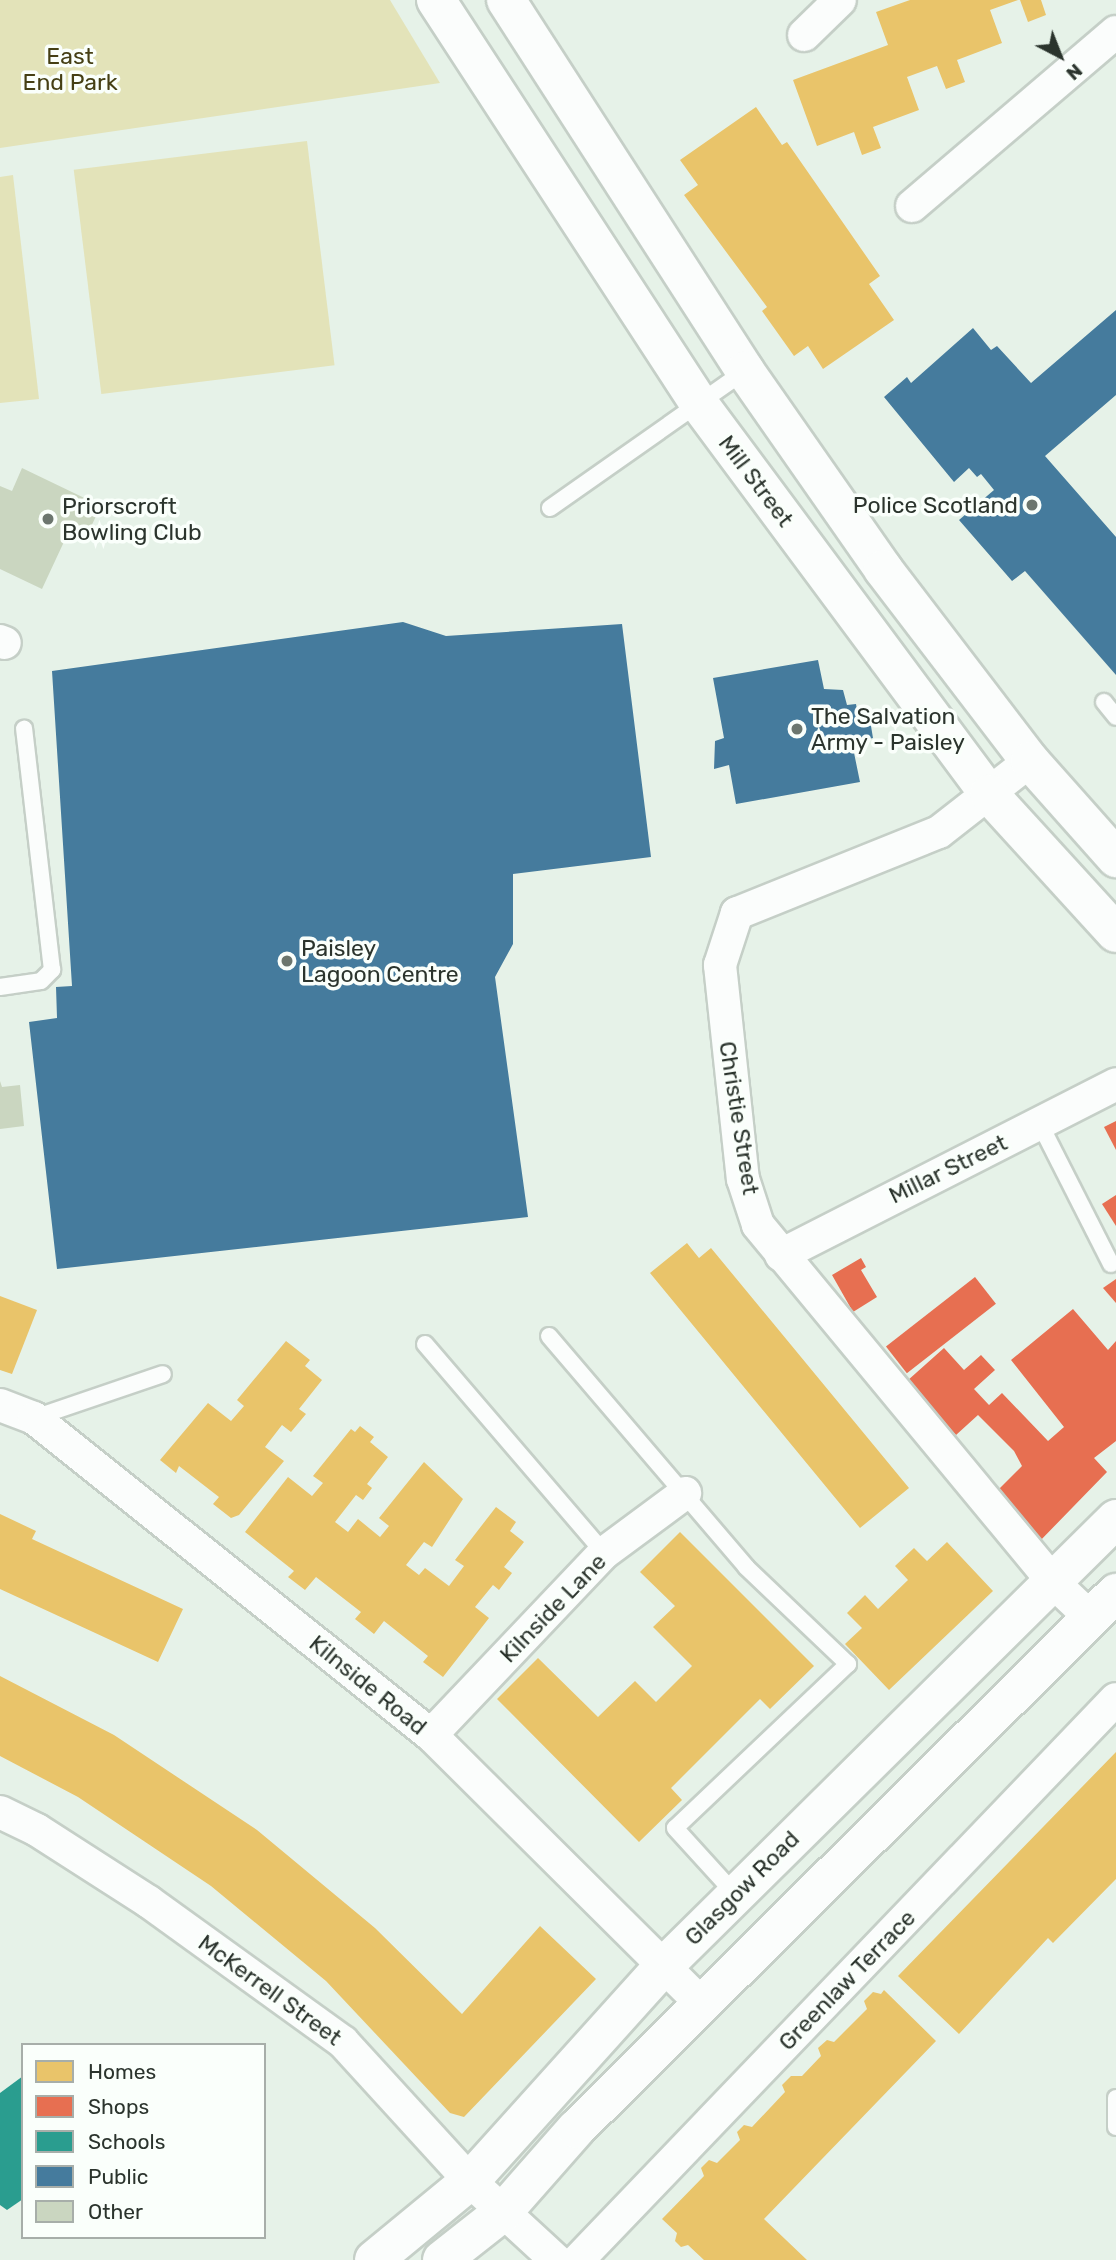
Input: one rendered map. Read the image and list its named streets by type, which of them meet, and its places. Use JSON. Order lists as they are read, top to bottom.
{
  "streets": {
    "main road": ["Mill Street", "Glasgow Road"],
    "street": [
      "Christie Street",
      "Millar Street",
      "Kilnside Lane",
      "Kilnside Road",
      "Greenlaw Terrace",
      "McKerrell Street"
    ]
  },
  "crossings": [
    ["Mill Street", "Christie Street"],
    ["Christie Street", "Millar Street"],
    ["Christie Street", "Glasgow Road"],
    ["Kilnside Lane", "Kilnside Road"],
    ["Kilnside Road", "Glasgow Road"],
    ["Glasgow Road", "McKerrell Street"]
  ],
  "parks": ["East End Park"],
  "places": [
    "Police Scotland",
    "Priorscroft Bowling Club",
    "The Salvation Army - Paisley",
    "Paisley Lagoon Centre"
  ],
  "legend": [
    "Homes",
    "Shops",
    "Schools",
    "Public",
    "Other"
  ],
  "north": "bottom right"
}
